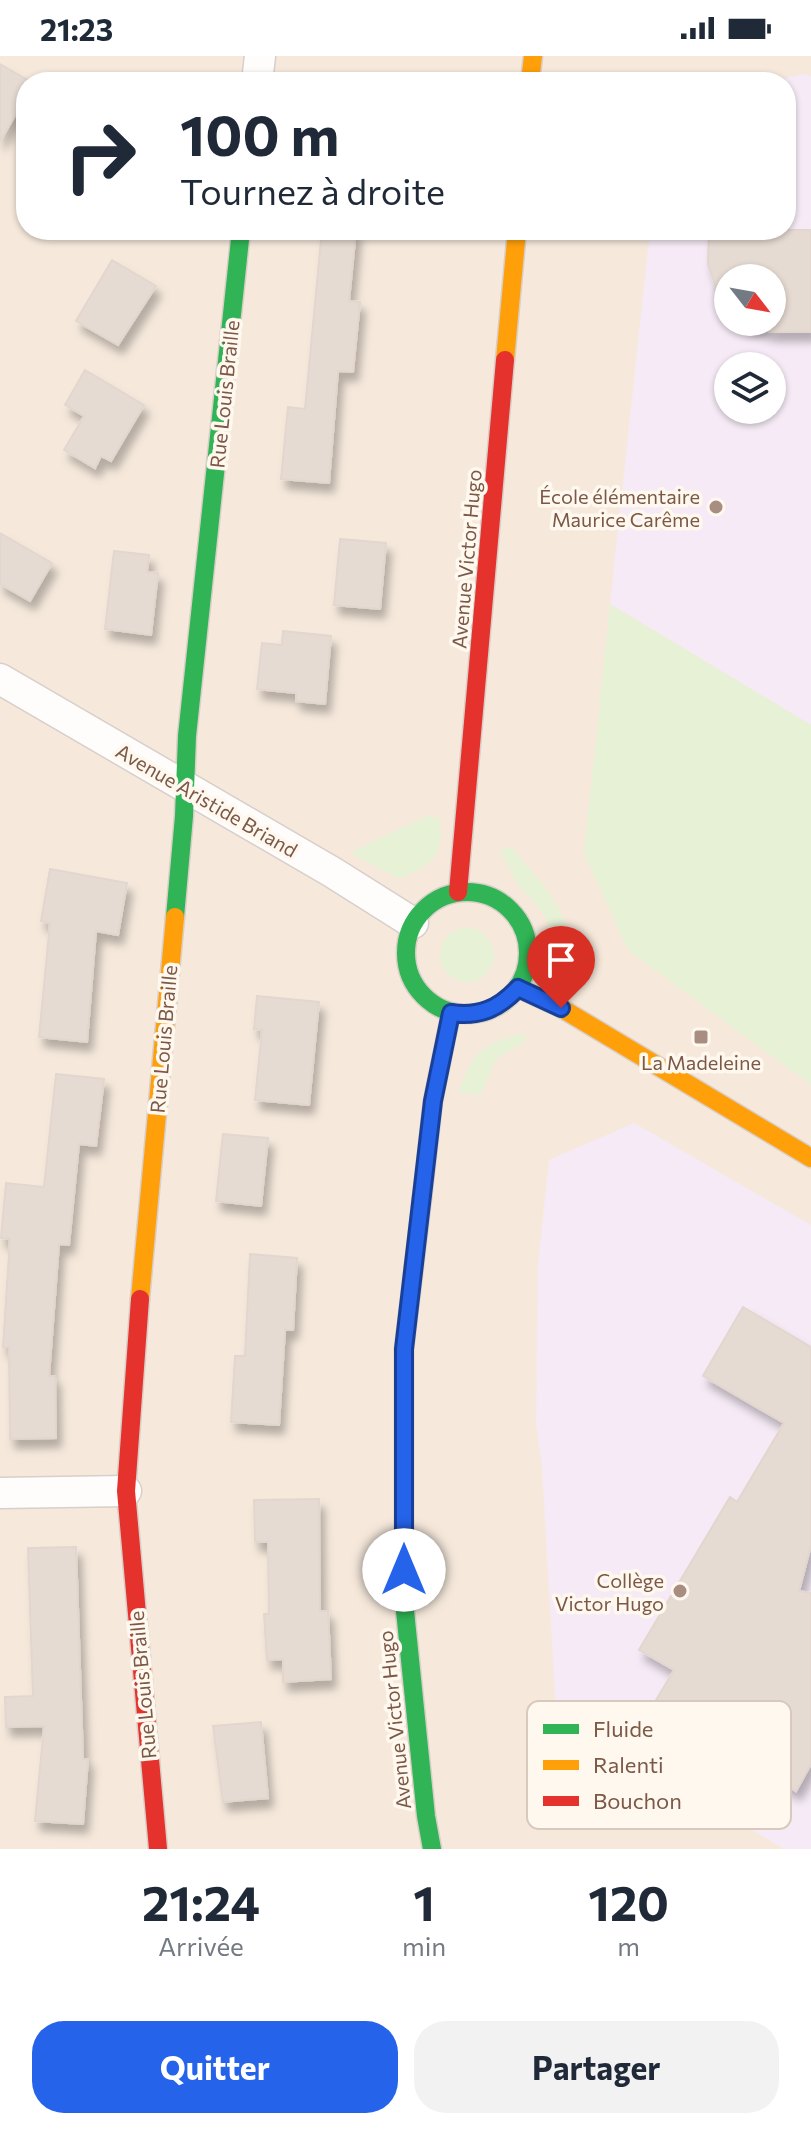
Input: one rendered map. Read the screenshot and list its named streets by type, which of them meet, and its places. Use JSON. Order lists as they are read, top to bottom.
{
  "streets": {
    "street": ["Rue Louis Braille", "Avenue Victor Hugo", "Avenue Aristide Briand"]
  },
  "crossings": [
    ["Rue Louis Braille", "Avenue Aristide Briand"],
    ["Avenue Victor Hugo", "Avenue Aristide Briand"]
  ],
  "places": {
    "other": ["École élémentaire Maurice Carême", "Collège Victor Hugo"],
    "transit": ["La Madeleine"]
  },
  "legend": ["Fluide", "Ralenti", "Bouchon"],
  "north": "bottom right",
  "page": {
    "status": "21:23",
    "turn": ["100 m", "Tournez à droite"],
    "eta": [
      "21:24",
      "Arrivée",
      "1",
      "min",
      "120",
      "m"
    ],
    "buttons": ["Quitter", "Partager"]
  }
}
